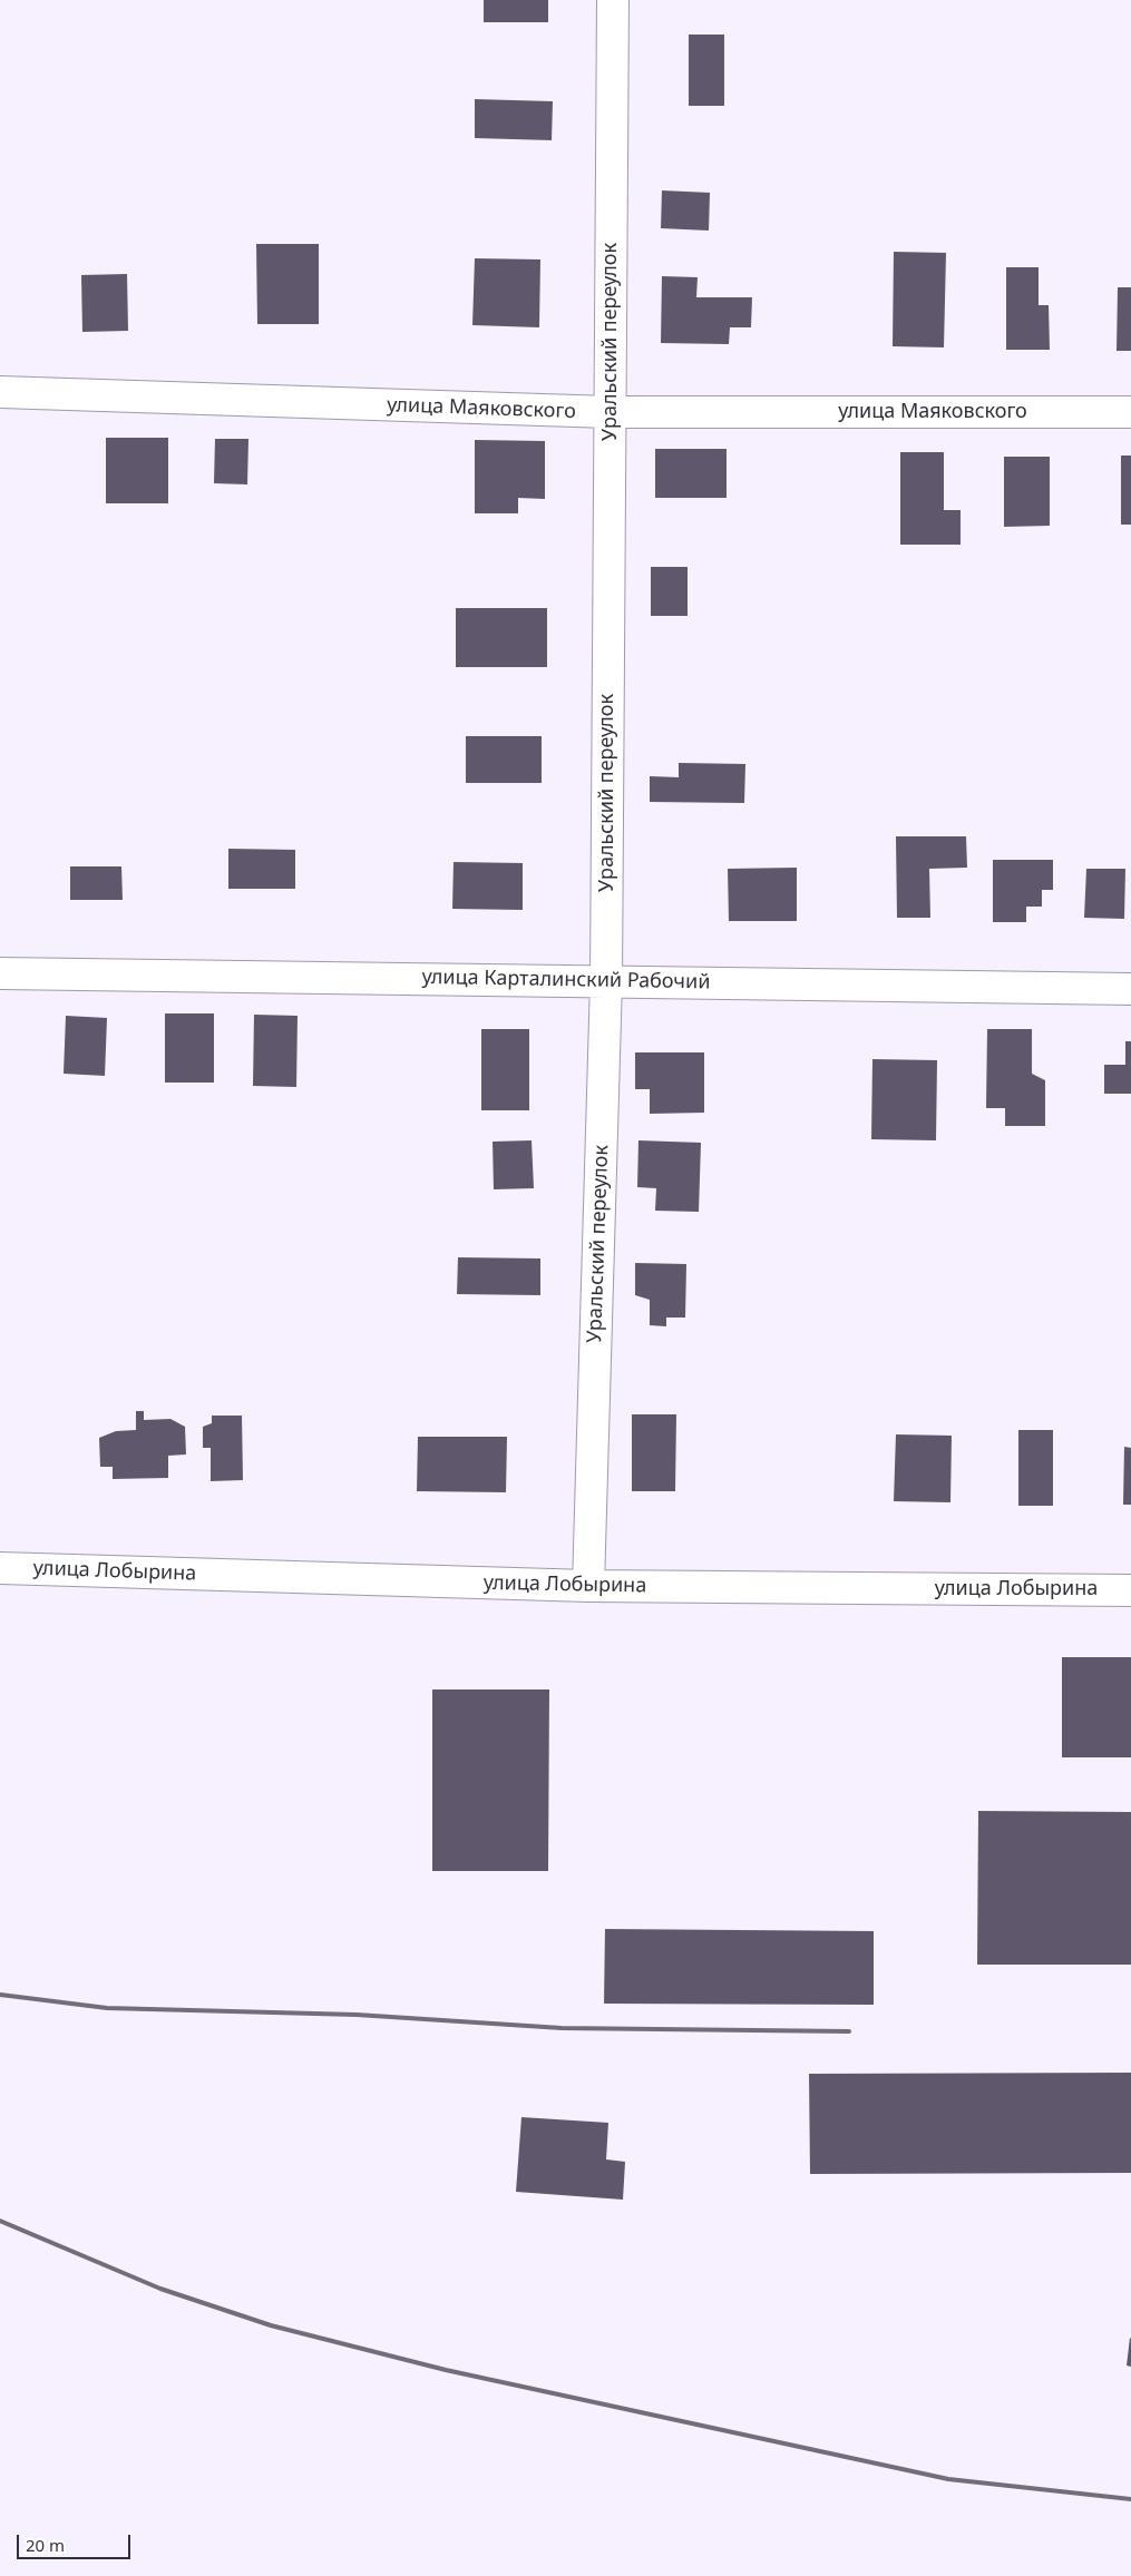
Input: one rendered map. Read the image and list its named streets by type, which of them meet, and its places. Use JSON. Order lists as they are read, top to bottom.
{
  "streets": {
    "street": [
      "Уральский переулок",
      "улица Маяковского",
      "улица Карталинский Рабочий",
      "улица Лобырина"
    ]
  },
  "crossings": [
    ["Уральский переулок", "улица Маяковского"],
    ["Уральский переулок", "улица Карталинский Рабочий"],
    ["Уральский переулок", "улица Лобырина"]
  ],
  "scale_bar": "20 m"
}
